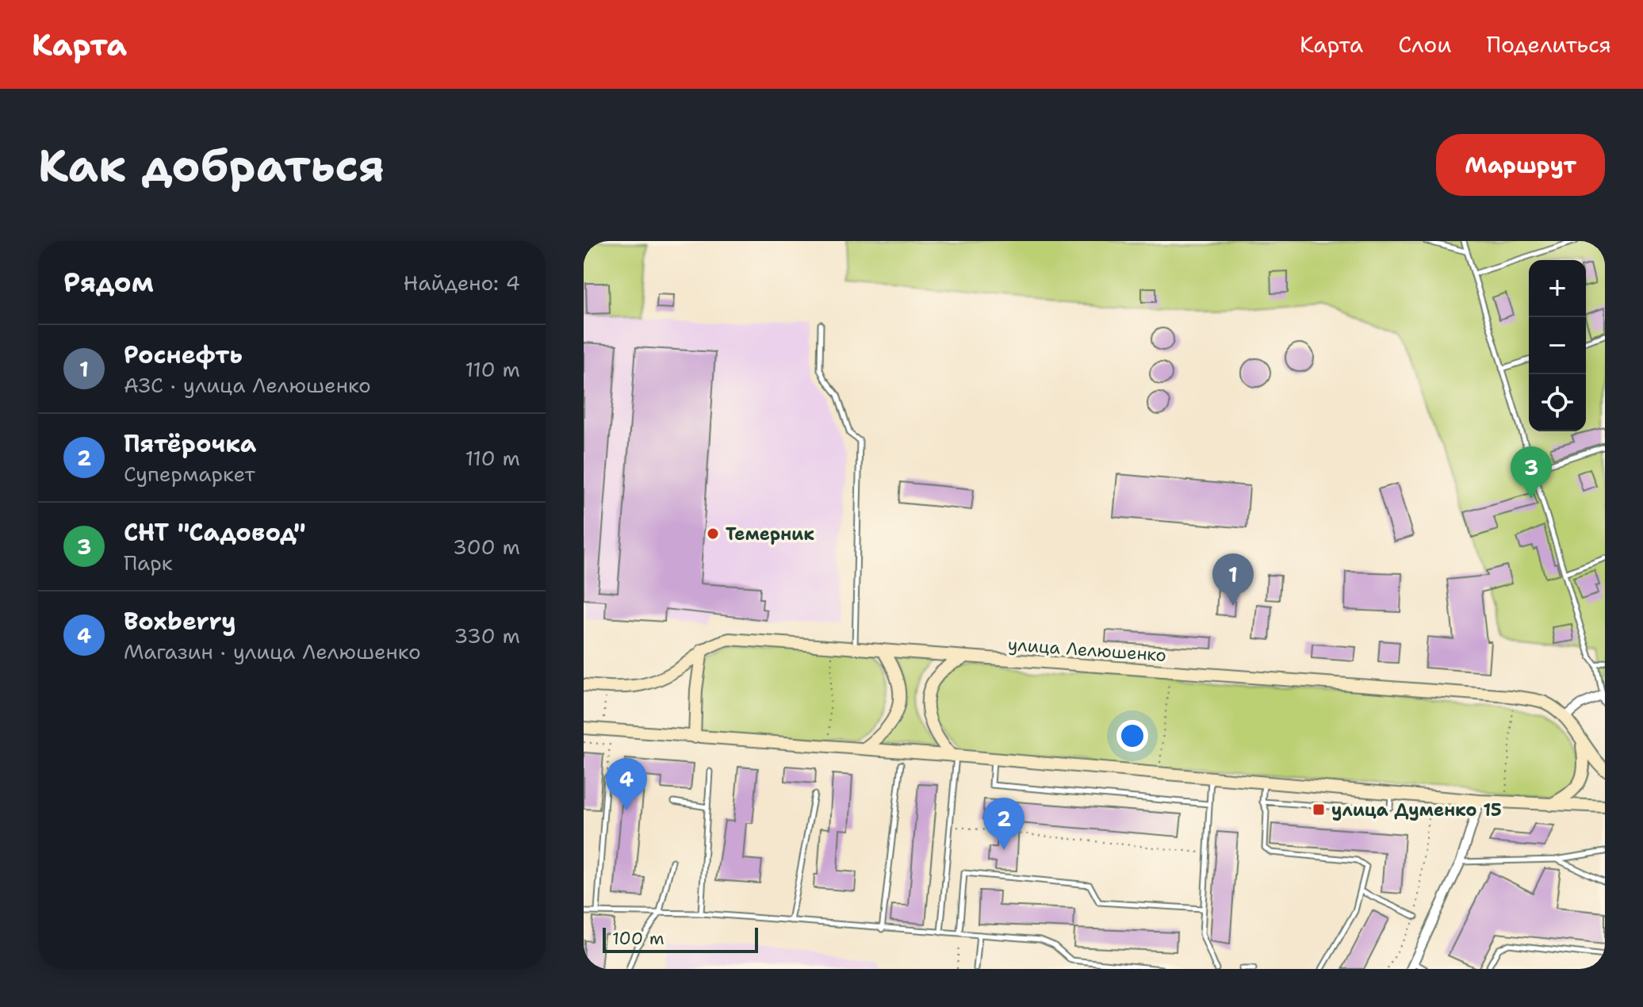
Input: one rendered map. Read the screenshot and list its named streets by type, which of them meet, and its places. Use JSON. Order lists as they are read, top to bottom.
{
  "streets": {
    "street": ["улица Лелюшенко"]
  },
  "places": {
    "other": ["Темерник"],
    "transit": ["улица Думенко 15"]
  },
  "scale_bar": "100 m",
  "page": {
    "header": "Карта",
    "nav": ["Карта", "Слои", "Поделиться"],
    "buttons": "Маршрут",
    "title": "Как добраться",
    "heading": ["Рядом", "Найдено: 4"],
    "map_buttons": ["+", "−"],
    "list": [
      {
        "mark": "1",
        "name": "Роснефть",
        "note": "АЗС · улица Лелюшенко",
        "value": "110 m"
      },
      {
        "mark": "2",
        "name": "Пятёрочка",
        "note": "Супермаркет",
        "value": "110 m"
      },
      {
        "mark": "3",
        "name": "СНТ \"Садовод\"",
        "note": "Парк",
        "value": "300 m"
      },
      {
        "mark": "4",
        "name": "Boxberry",
        "note": "Магазин · улица Лелюшенко",
        "value": "330 m"
      }
    ],
    "pins": [
      "3",
      "1",
      "4",
      "2"
    ],
    "scale": "100 m"
  }
}
